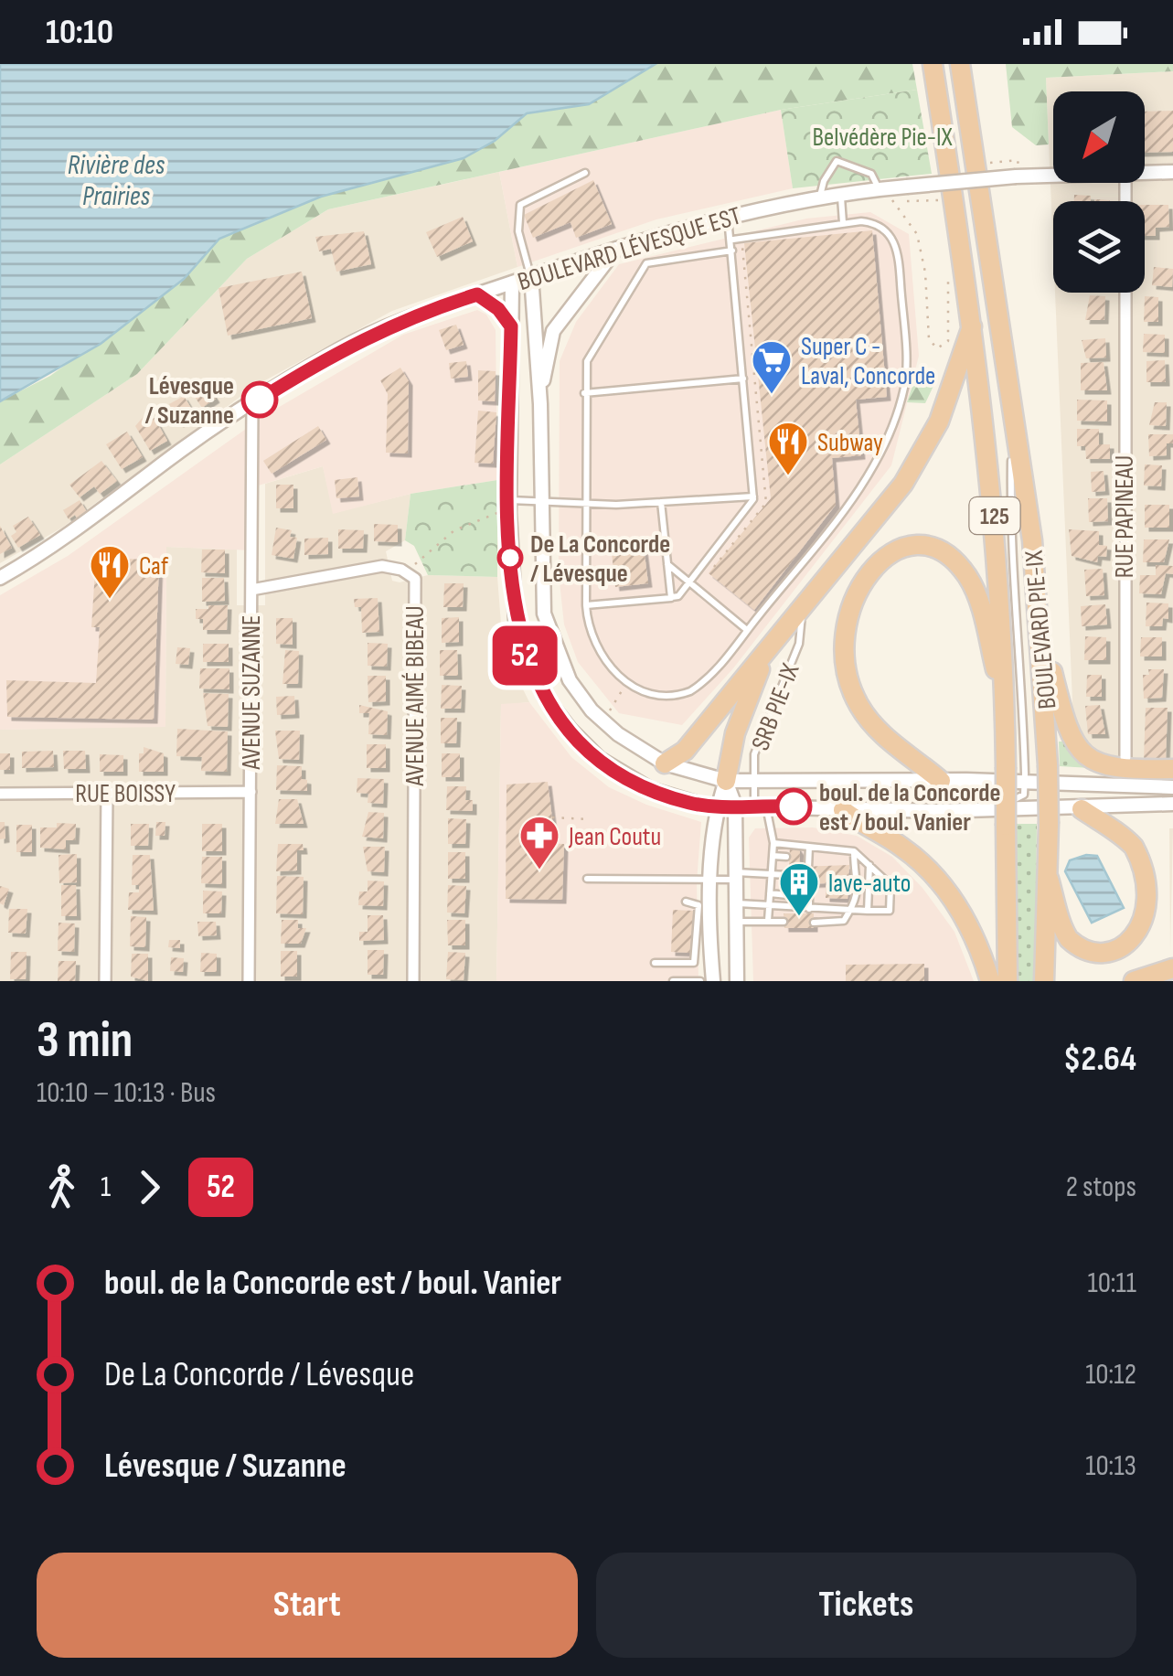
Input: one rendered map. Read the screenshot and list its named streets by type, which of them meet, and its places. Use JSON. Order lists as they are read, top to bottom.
{
  "streets": {
    "highway": ["125", "BOULEVARD PIE-IX"],
    "street": [
      "BOULEVARD LÉVESQUE EST",
      "RUE PAPINEAU",
      "AVENUE SUZANNE",
      "AVENUE AIMÉ BIBEAU",
      "RUE BOISSY"
    ],
    "lane": ["SRB PIE-IX"]
  },
  "crossings": [
    ["BOULEVARD LÉVESQUE EST", "AVENUE SUZANNE"],
    ["AVENUE SUZANNE", "AVENUE AIMÉ BIBEAU"],
    ["AVENUE SUZANNE", "RUE BOISSY"]
  ],
  "water": ["Rivière des Prairies"],
  "parks": ["Belvédère Pie-IX"],
  "places": {
    "supermarket": ["Super C - Laval, Concorde"],
    "other": ["Lévesque / Suzanne", "De La Concorde / Lévesque", "boul. de la Concorde est / boul. Vanier"],
    "restaurant": ["Subway", "Caf"],
    "pharmacy": ["Jean Coutu"],
    "building": ["lave-auto"]
  },
  "lines": ["bus line 52"],
  "north": "bottom left",
  "page": {
    "status": "10:10",
    "on_map": "52",
    "heading": ["3 min", "10:10 – 10:13 · Bus", "$2.64"],
    "legs": ["1", "52", "2 stops"],
    "list": [
      {
        "name": "boul. de la Concorde est / boul. Vanier",
        "value": "10:11"
      },
      {
        "name": "De La Concorde / Lévesque",
        "value": "10:12"
      },
      {
        "name": "Lévesque / Suzanne",
        "value": "10:13"
      }
    ],
    "buttons": ["Start", "Tickets"]
  }
}
